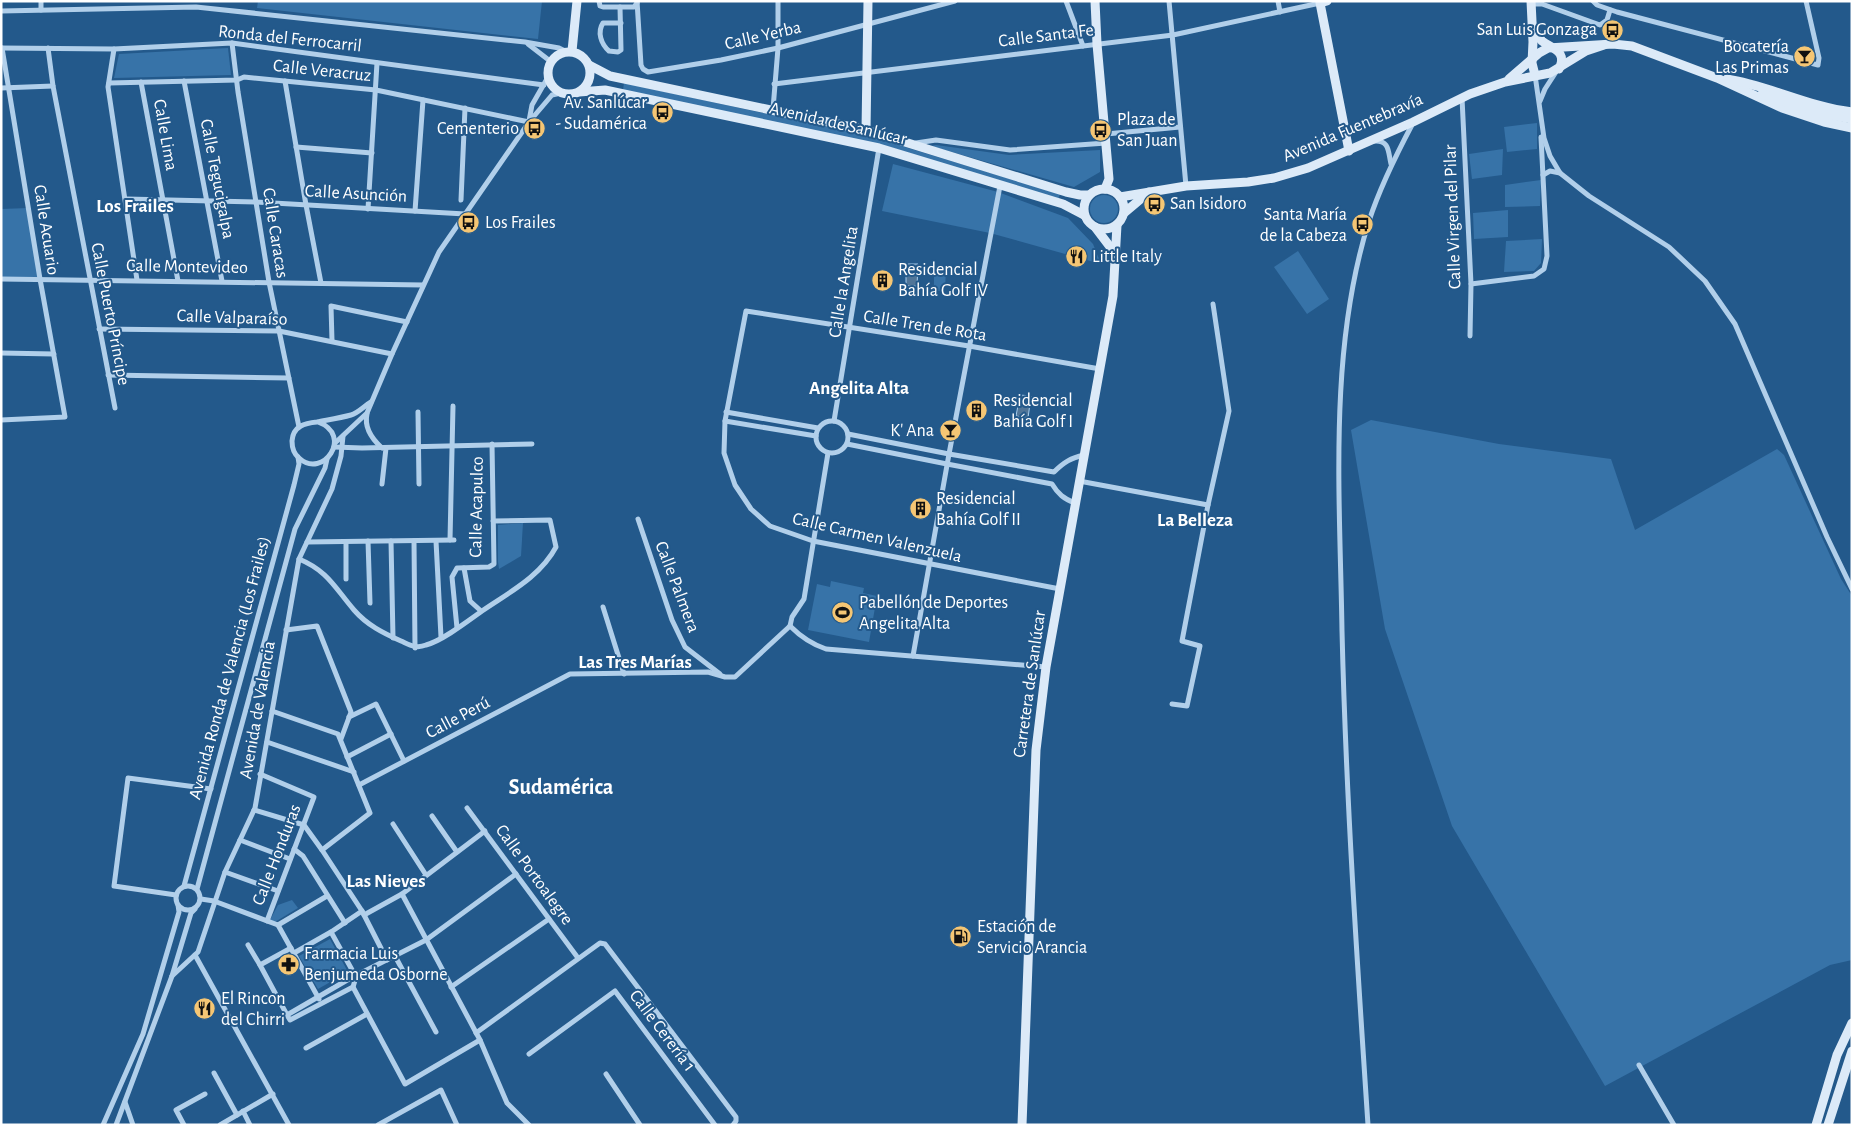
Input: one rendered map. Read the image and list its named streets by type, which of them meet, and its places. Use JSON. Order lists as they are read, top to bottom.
{
  "streets": {
    "main road": ["Avenida de Sanlúcar", "Avenida Fuentebravía", "Carretera de Sanlúcar"],
    "street": [
      "Calle Yerba",
      "Calle Santa Fe",
      "Ronda del Ferrocarril",
      "Calle Veracruz",
      "Calle Lima",
      "Calle Tegucigalpa",
      "Calle Asunción",
      "Calle Virgen del Pilar",
      "Calle Acuario",
      "Calle Caracas",
      "Calle Montevideo",
      "Calle la Angelita",
      "Calle Puerto Príncipe",
      "Calle Valparaíso",
      "Calle Tren de Rota",
      "Calle Acapulco",
      "Calle Carmen Valenzuela",
      "Calle Palmera",
      "Avenida Ronda de Valencia (Los Frailes)",
      "Avenida de Valencia",
      "Calle Perú",
      "Calle Honduras",
      "Calle Portoalegre",
      "Calle Cerería 1"
    ]
  },
  "crossings": [
    ["Ronda del Ferrocarril", "Avenida de Sanlúcar"],
    ["Ronda del Ferrocarril", "Calle Acuario"],
    ["Ronda del Ferrocarril", "Calle Caracas"],
    ["Ronda del Ferrocarril", "Calle Puerto Príncipe"],
    ["Calle Veracruz", "Calle Lima"],
    ["Calle Veracruz", "Calle Tegucigalpa"],
    ["Calle Veracruz", "Calle Caracas"],
    ["Avenida de Sanlúcar", "Avenida Fuentebravía"],
    ["Avenida de Sanlúcar", "Calle la Angelita"],
    ["Avenida de Sanlúcar", "Carretera de Sanlúcar"],
    ["Avenida Fuentebravía", "Calle Virgen del Pilar"],
    ["Avenida Fuentebravía", "Carretera de Sanlúcar"],
    ["Calle Lima", "Calle Asunción"],
    ["Calle Lima", "Calle Montevideo"],
    ["Calle Tegucigalpa", "Calle Asunción"],
    ["Calle Tegucigalpa", "Calle Montevideo"],
    ["Calle Asunción", "Calle Caracas"],
    ["Calle Acuario", "Calle Montevideo"],
    ["Calle Caracas", "Calle Montevideo"],
    ["Calle Caracas", "Calle Valparaíso"],
    ["Calle Caracas", "Avenida Ronda de Valencia (Los Frailes)"],
    ["Calle Montevideo", "Calle Puerto Príncipe"],
    ["Calle la Angelita", "Calle Tren de Rota"],
    ["Calle Puerto Príncipe", "Calle Valparaíso"],
    ["Calle Tren de Rota", "Calle Carmen Valenzuela"],
    ["Calle Tren de Rota", "Carretera de Sanlúcar"],
    ["Calle Carmen Valenzuela", "Carretera de Sanlúcar"],
    ["Avenida Ronda de Valencia (Los Frailes)", "Avenida de Valencia"],
    ["Avenida de Valencia", "Calle Honduras"]
  ],
  "districts": [
    "Los Frailes",
    "Angelita Alta",
    "La Belleza",
    "Las Tres Marías",
    "Sudamérica",
    "Las Nieves"
  ],
  "places": {
    "bus stop": [
      "San Luis Gonzaga",
      "Av. Sanlúcar - Sudamérica",
      "Cementerio",
      "Plaza de San Juan",
      "San Isidoro",
      "Los Frailes",
      "Santa María de la Cabeza"
    ],
    "bar": ["Bocatería Las Primas", "K' Ana"],
    "restaurant": ["Little Italy", "El Rincon del Chirri"],
    "building": ["Residencial Bahía Golf IV", "Residencial Bahía Golf I", "Residencial Bahía Golf II"],
    "sports": ["Pabellón de Deportes Angelita Alta"],
    "fuel station": ["Estación de Servicio Arancia"],
    "pharmacy": ["Farmacia Luis Benjumeda Osborne"]
  }
}
